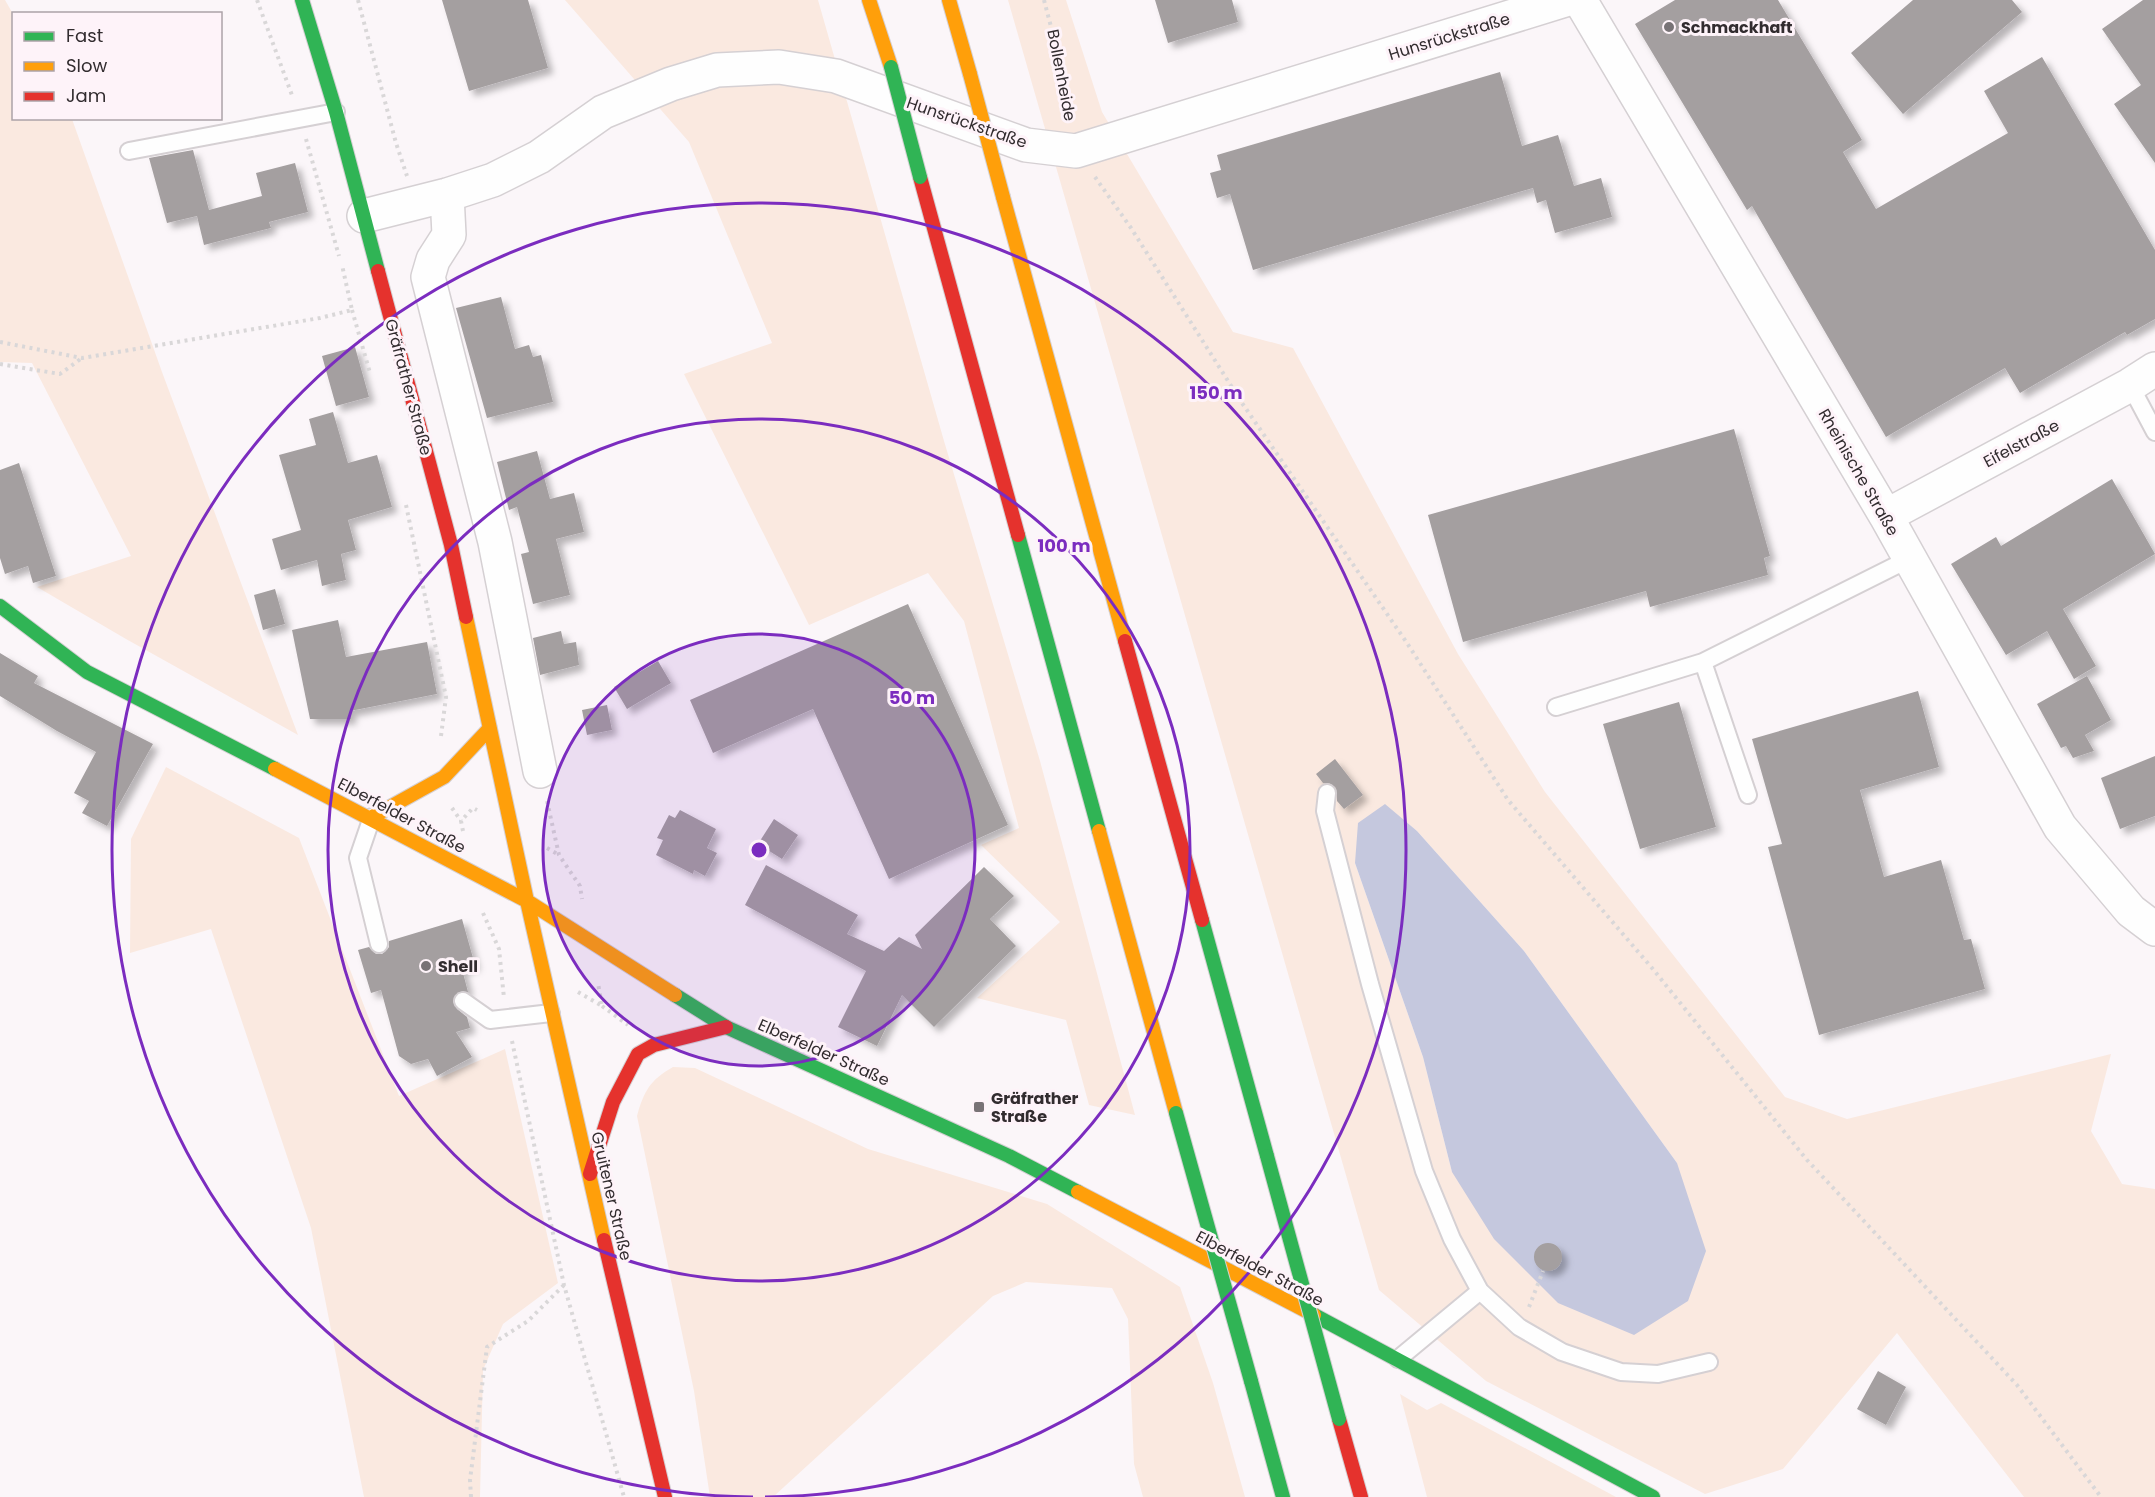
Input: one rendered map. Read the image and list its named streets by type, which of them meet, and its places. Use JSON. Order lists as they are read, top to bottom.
{
  "streets": {
    "main road": ["Gräfrather Straße", "Elberfelder Straße", "Gruitener Straße"],
    "street": ["Hunsrückstraße", "Eifelstraße", "Rheinische Straße"],
    "path": ["Bollenheide"]
  },
  "crossings": [
    ["Hunsrückstraße", "Bollenheide"],
    ["Hunsrückstraße", "Gräfrather Straße"],
    ["Gräfrather Straße", "Elberfelder Straße"],
    ["Gräfrather Straße", "Gruitener Straße"],
    ["Eifelstraße", "Rheinische Straße"],
    ["Elberfelder Straße", "Gruitener Straße"]
  ],
  "places": {
    "other": ["Schmackhaft", "Shell"],
    "transit": ["Gräfrather Straße"]
  },
  "legend": ["Fast", "Slow", "Jam"],
  "rings": ["150 m", "100 m", "50 m"]
}
